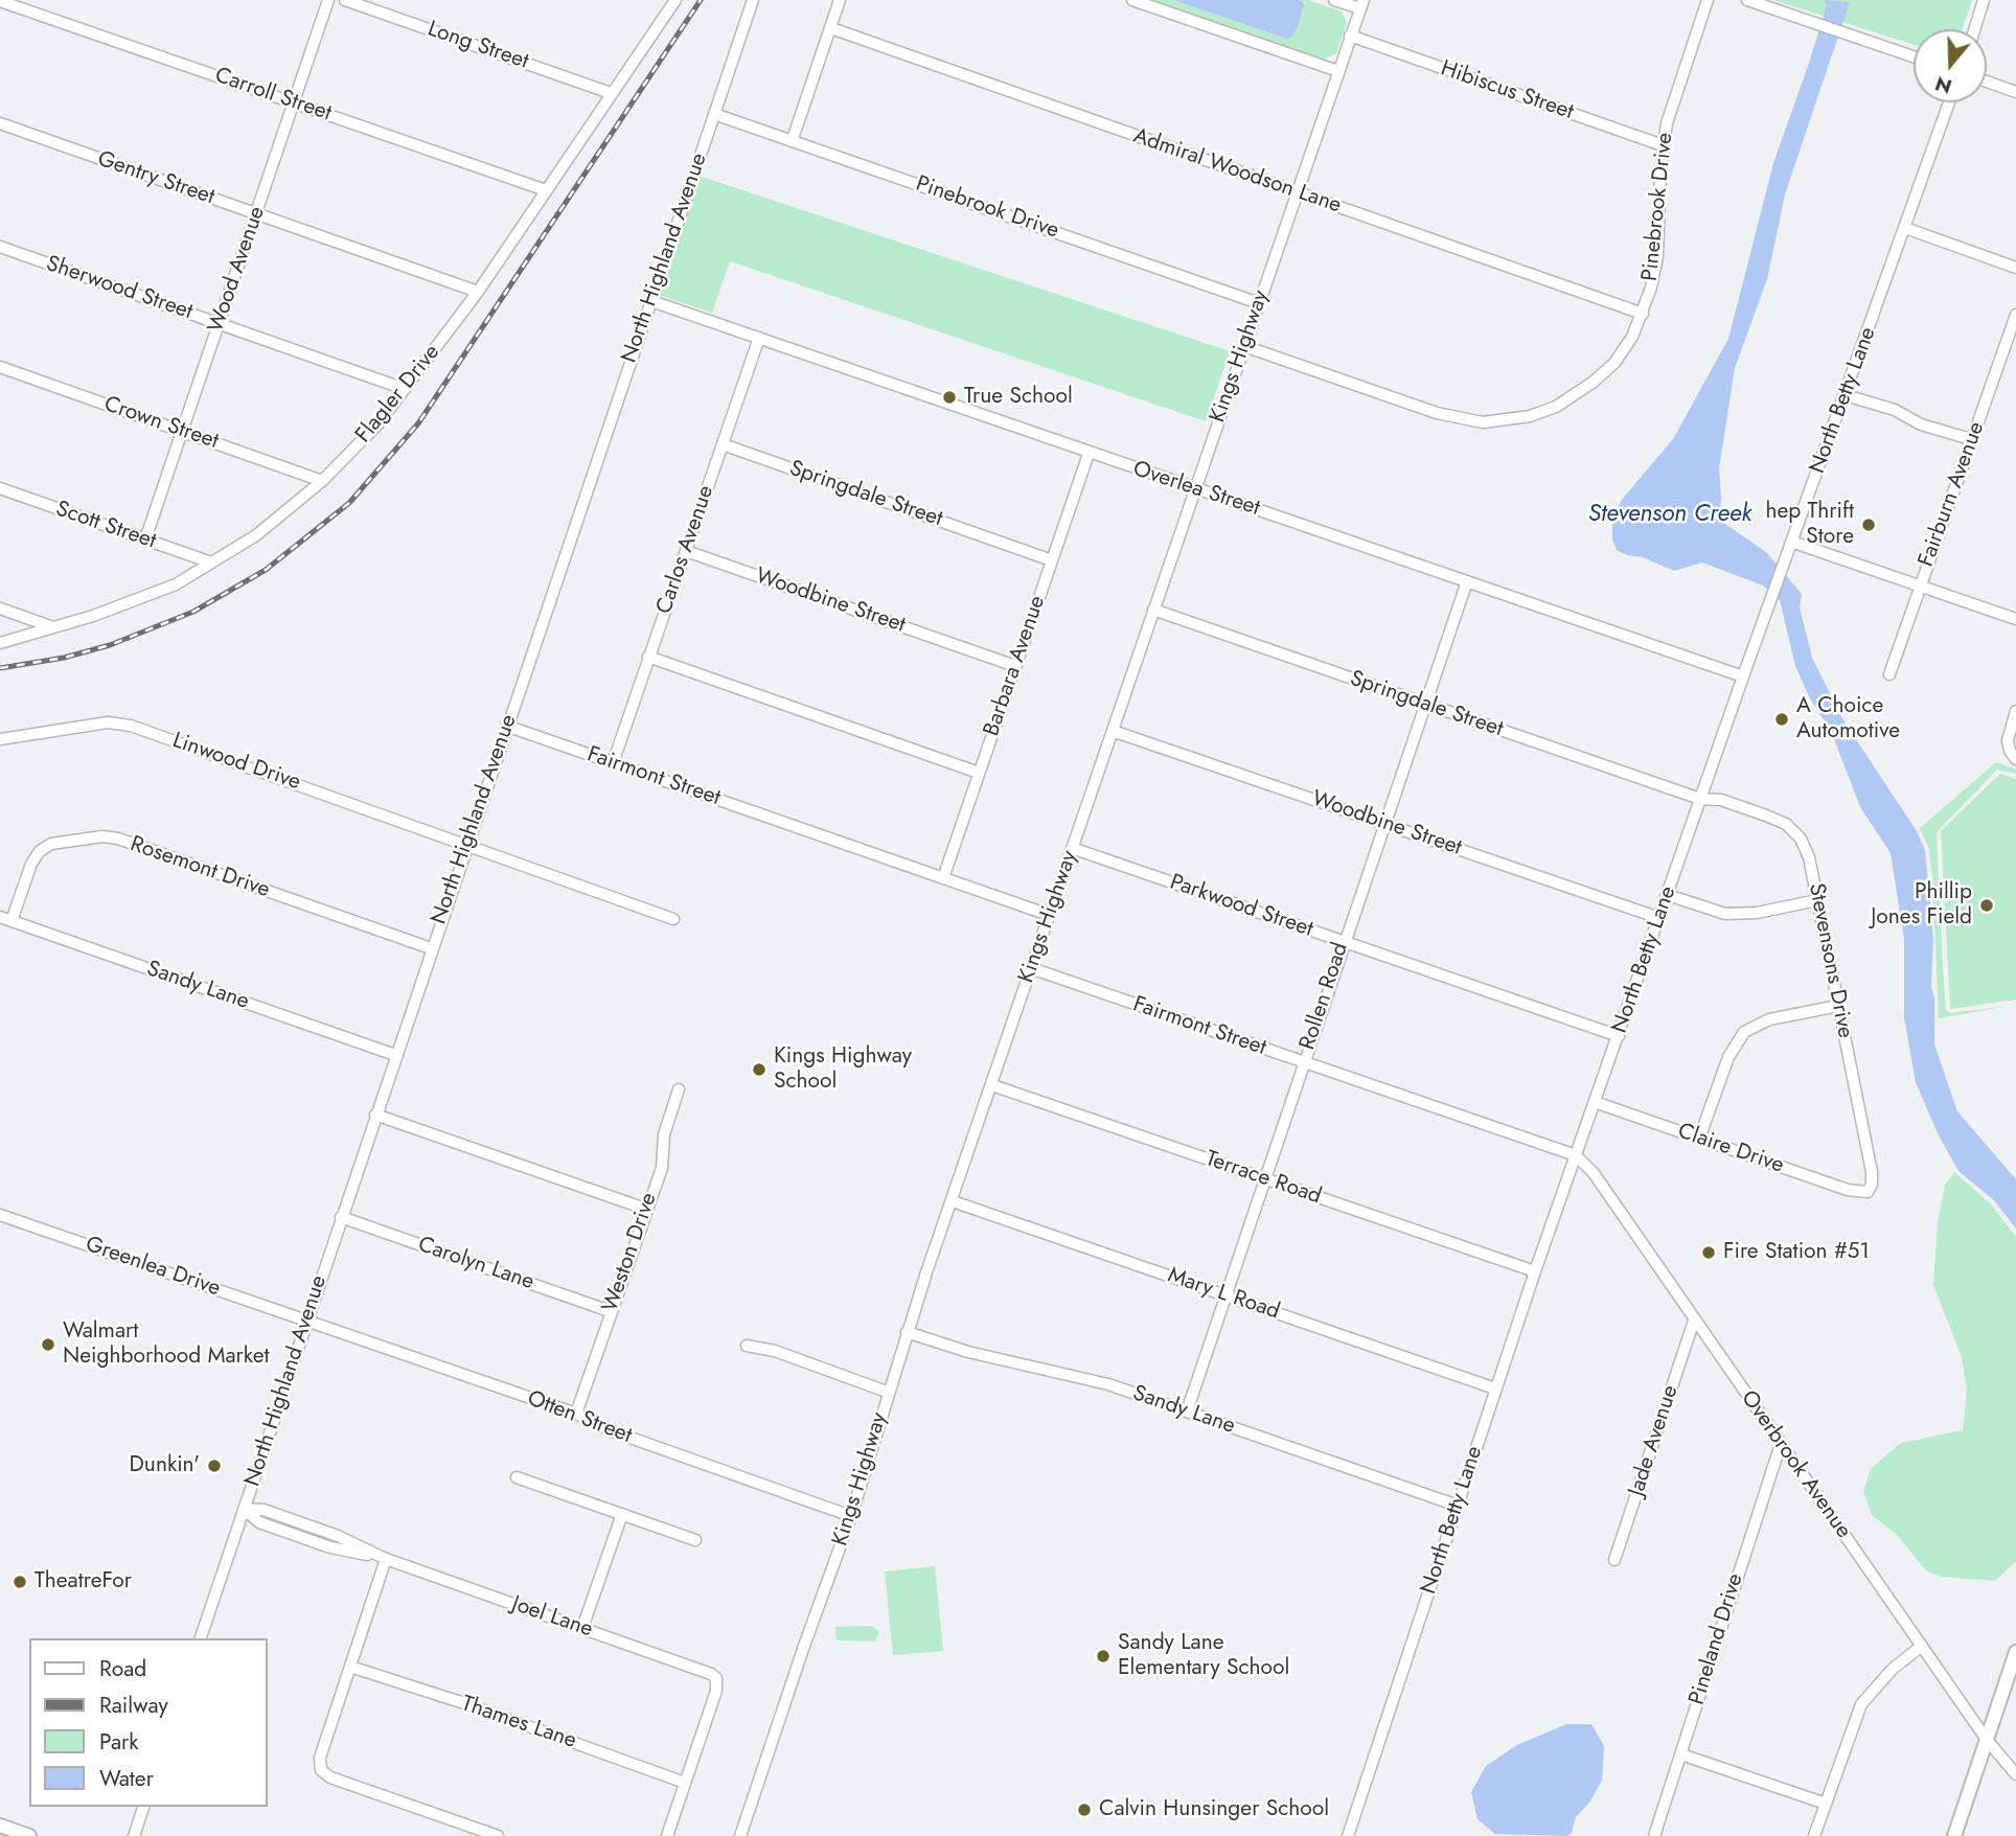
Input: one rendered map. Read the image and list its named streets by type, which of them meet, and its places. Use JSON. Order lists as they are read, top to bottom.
{
  "streets": {
    "street": [
      "Long Street",
      "Hibiscus Street",
      "Carroll Street",
      "Admiral Woodson Lane",
      "Gentry Street",
      "Pinebrook Drive",
      "North Highland Avenue",
      "Wood Avenue",
      "Sherwood Street",
      "Kings Highway",
      "Flagler Drive",
      "North Betty Lane",
      "Crown Street",
      "Overlea Street",
      "Springdale Street",
      "Fairburn Avenue",
      "Scott Street",
      "Carlos Avenue",
      "Woodbine Street",
      "Barbara Avenue",
      "Linwood Drive",
      "Fairmont Street",
      "Rosemont Drive",
      "Parkwood Street",
      "Stevensons Drive",
      "Sandy Lane",
      "Rollen Road",
      "Claire Drive",
      "Terrace Road",
      "Weston Drive",
      "Carolyn Lane",
      "Greenlea Drive",
      "Mary L Road",
      "Otten Street",
      "Jade Avenue",
      "Overbrook Avenue",
      "Joel Lane",
      "Pineland Drive",
      "Thames Lane"
    ]
  },
  "crossings": [
    ["Long Street", "Flagler Drive"],
    ["Hibiscus Street", "Pinebrook Drive"],
    ["Hibiscus Street", "Kings Highway"],
    ["Carroll Street", "Wood Avenue"],
    ["Carroll Street", "Flagler Drive"],
    ["Admiral Woodson Lane", "Pinebrook Drive"],
    ["Admiral Woodson Lane", "Kings Highway"],
    ["Gentry Street", "Wood Avenue"],
    ["Gentry Street", "Flagler Drive"],
    ["Pinebrook Drive", "North Highland Avenue"],
    ["Pinebrook Drive", "Kings Highway"],
    ["North Highland Avenue", "Overlea Street"],
    ["North Highland Avenue", "Linwood Drive"],
    ["North Highland Avenue", "Fairmont Street"],
    ["North Highland Avenue", "Rosemont Drive"],
    ["North Highland Avenue", "Sandy Lane"],
    ["North Highland Avenue", "Carolyn Lane"],
    ["North Highland Avenue", "Greenlea Drive"],
    ["North Highland Avenue", "Otten Street"],
    ["North Highland Avenue", "Joel Lane"],
    ["Wood Avenue", "Sherwood Street"],
    ["Wood Avenue", "Crown Street"],
    ["Wood Avenue", "Scott Street"],
    ["Sherwood Street", "Flagler Drive"],
    ["Kings Highway", "Overlea Street"],
    ["Kings Highway", "Springdale Street"],
    ["Kings Highway", "Woodbine Street"],
    ["Kings Highway", "Fairmont Street"],
    ["Kings Highway", "Parkwood Street"],
    ["Kings Highway", "Sandy Lane"],
    ["Kings Highway", "Terrace Road"],
    ["Kings Highway", "Mary L Road"],
    ["Kings Highway", "Otten Street"],
    ["Flagler Drive", "Crown Street"],
    ["Flagler Drive", "Scott Street"],
    ["North Betty Lane", "Overlea Street"],
    ["North Betty Lane", "Springdale Street"],
    ["North Betty Lane", "Woodbine Street"],
    ["North Betty Lane", "Fairmont Street"],
    ["North Betty Lane", "Parkwood Street"],
    ["North Betty Lane", "Stevensons Drive"],
    ["North Betty Lane", "Sandy Lane"],
    ["North Betty Lane", "Claire Drive"],
    ["North Betty Lane", "Terrace Road"],
    ["North Betty Lane", "Mary L Road"],
    ["North Betty Lane", "Overbrook Avenue"],
    ["Overlea Street", "Carlos Avenue"],
    ["Overlea Street", "Barbara Avenue"],
    ["Overlea Street", "Rollen Road"],
    ["Springdale Street", "Carlos Avenue"],
    ["Springdale Street", "Barbara Avenue"],
    ["Springdale Street", "Stevensons Drive"],
    ["Springdale Street", "Rollen Road"],
    ["Carlos Avenue", "Woodbine Street"],
    ["Carlos Avenue", "Fairmont Street"],
    ["Woodbine Street", "Barbara Avenue"],
    ["Woodbine Street", "Rollen Road"],
    ["Barbara Avenue", "Fairmont Street"],
    ["Fairmont Street", "Rollen Road"],
    ["Fairmont Street", "Overbrook Avenue"],
    ["Rosemont Drive", "Sandy Lane"],
    ["Parkwood Street", "Rollen Road"],
    ["Stevensons Drive", "Claire Drive"],
    ["Sandy Lane", "Rollen Road"],
    ["Rollen Road", "Terrace Road"],
    ["Rollen Road", "Mary L Road"],
    ["Weston Drive", "Carolyn Lane"],
    ["Weston Drive", "Otten Street"],
    ["Greenlea Drive", "Otten Street"],
    ["Jade Avenue", "Overbrook Avenue"],
    ["Overbrook Avenue", "Pineland Drive"],
    ["Joel Lane", "Thames Lane"]
  ],
  "water": ["Stevenson Creek"],
  "places": [
    "True School",
    "hep Thrift Store",
    "A Choice Automotive",
    "Phillip Jones Field",
    "Kings Highway School",
    "Fire Station #51",
    "Walmart Neighborhood Market",
    "Dunkin'",
    "TheatreFor",
    "Sandy Lane Elementary School",
    "Calvin Hunsinger School"
  ],
  "legend": [
    "Road",
    "Railway",
    "Park",
    "Water"
  ],
  "north": "bottom"
}
